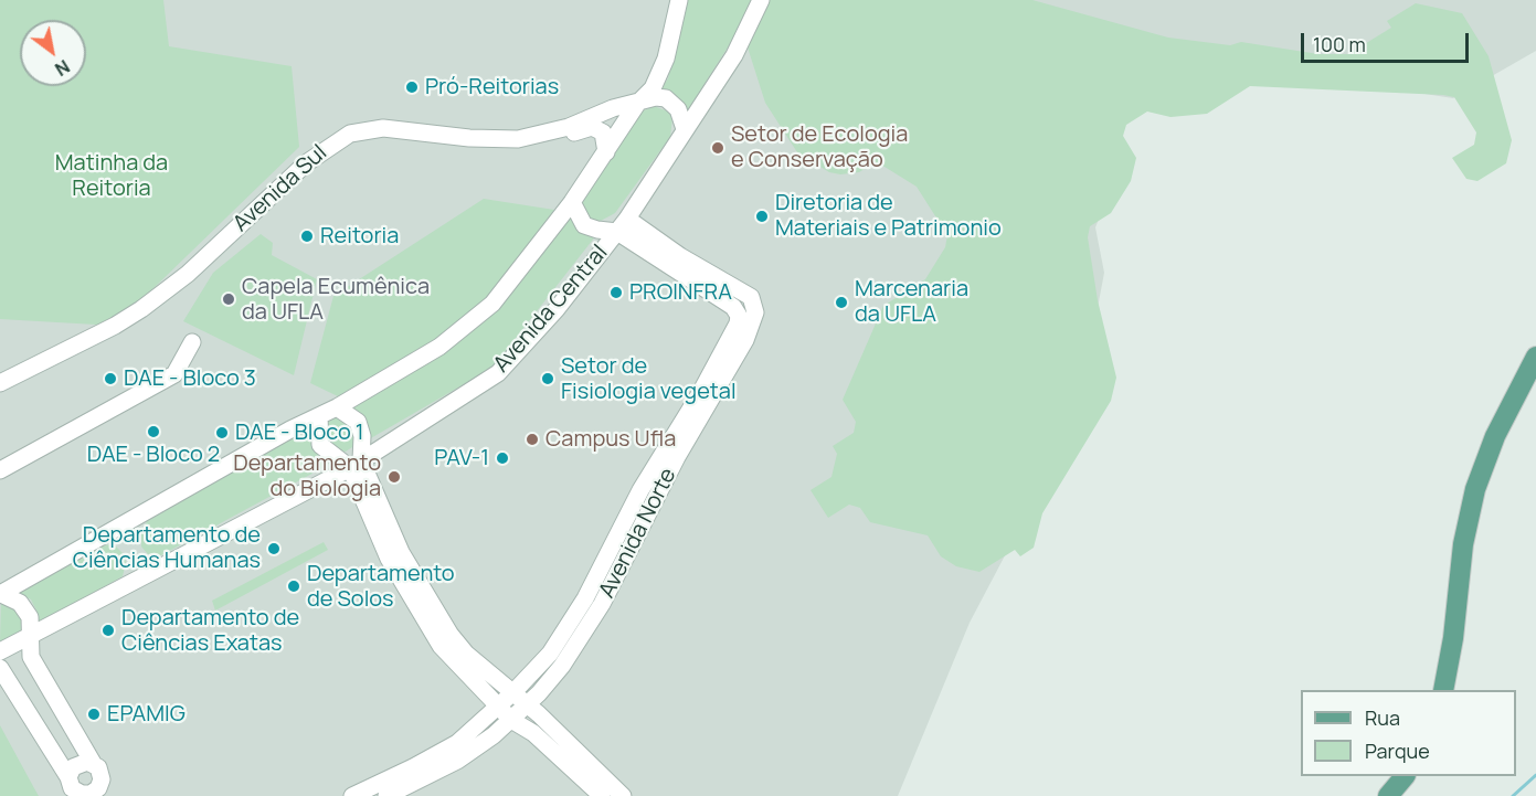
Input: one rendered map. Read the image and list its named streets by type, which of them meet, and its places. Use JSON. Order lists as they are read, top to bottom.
{
  "streets": {
    "street": ["Avenida Sul", "Avenida Central", "Avenida Norte"]
  },
  "crossings": [
    ["Avenida Sul", "Avenida Central"],
    ["Avenida Central", "Avenida Norte"]
  ],
  "parks": ["Matinha da Reitoria"],
  "places": [
    "Pró-Reitorias",
    "Setor de Ecologia e Conservação",
    "Diretoria de Materiais e Patrimonio",
    "Reitoria",
    "PROINFRA",
    "Capela Ecumênica da UFLA",
    "Marcenaria da UFLA",
    "DAE - Bloco 3",
    "Setor de Fisiologia vegetal",
    "DAE - Bloco 2",
    "DAE - Bloco 1",
    "Campus Ufla",
    "PAV-1",
    "Departamento do Biologia",
    "Departamento de Ciências Humanas",
    "Departamento de Solos",
    "Departamento de Ciências Exatas",
    "EPAMIG"
  ],
  "legend": ["Rua", "Parque"],
  "scale_bar": "100 m",
  "north": "bottom right"
}
